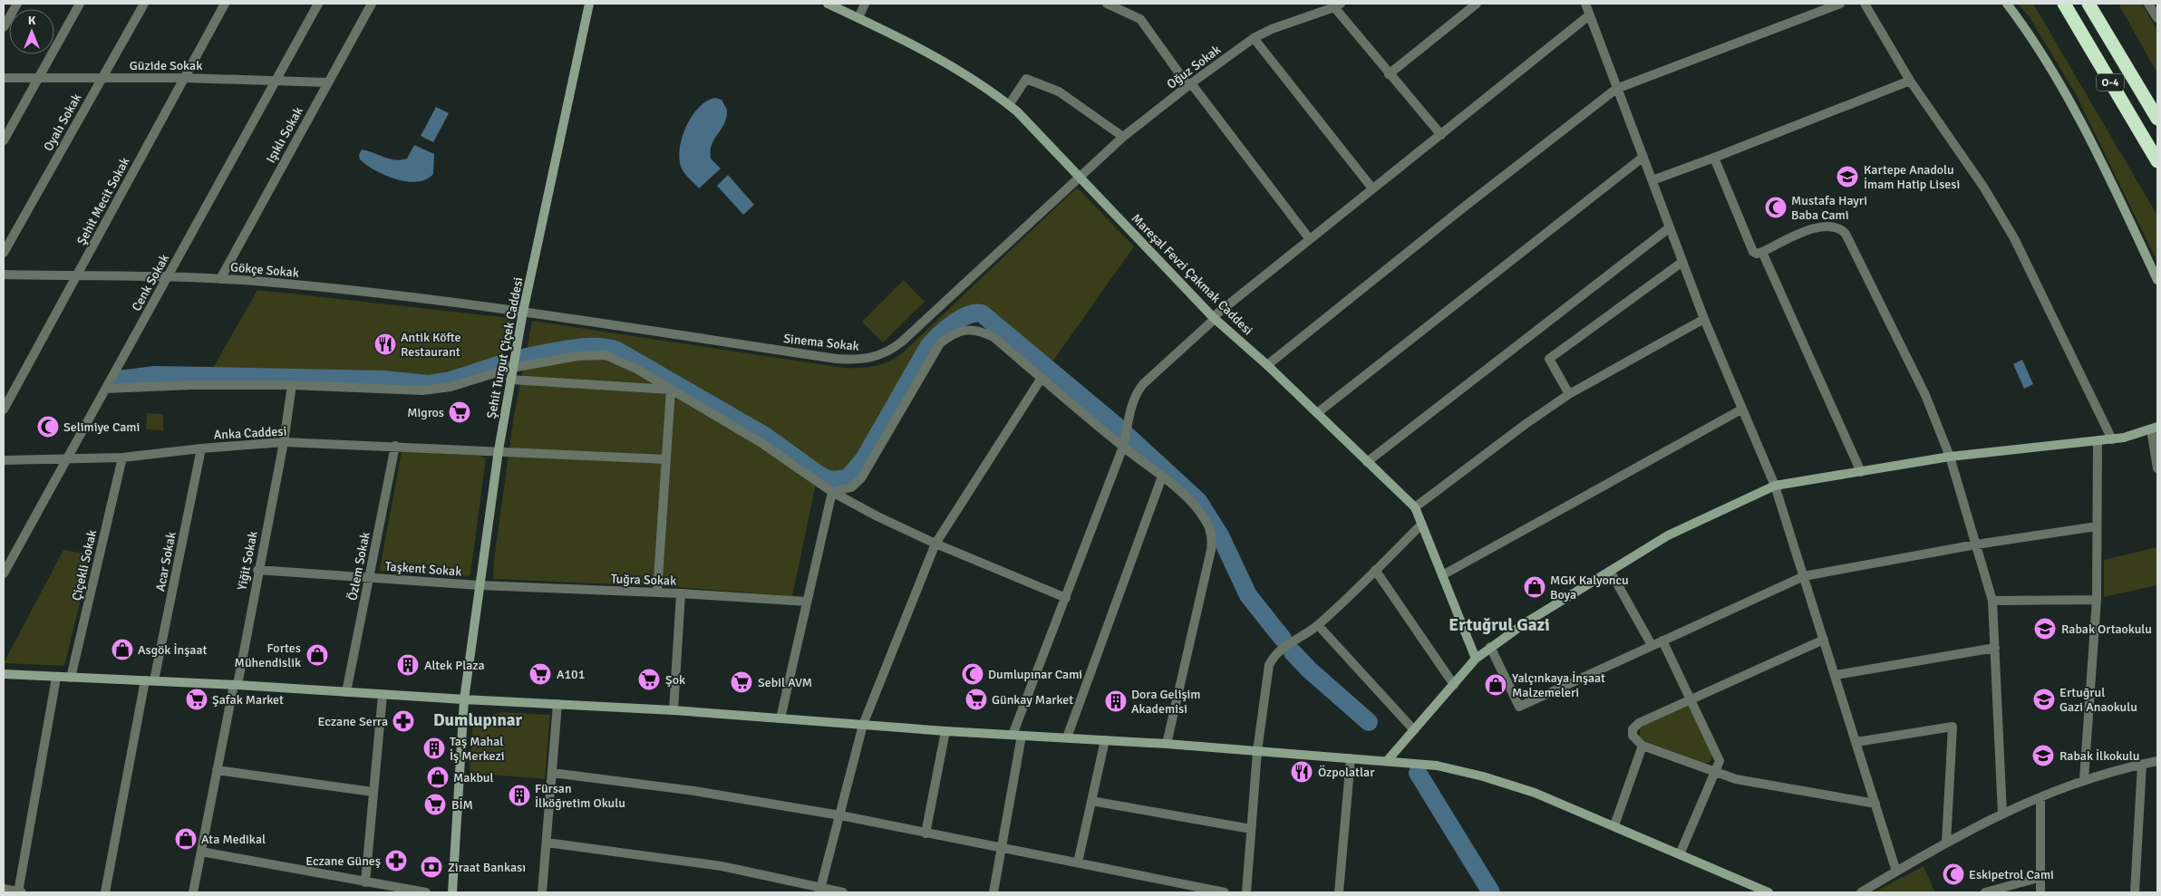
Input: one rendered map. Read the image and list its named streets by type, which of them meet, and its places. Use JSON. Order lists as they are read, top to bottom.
{
  "streets": {
    "highway": ["O-4"],
    "street": [
      "Güzide Sokak",
      "Oğuz Sokak",
      "Oyalı Sokak",
      "Işıklı Sokak",
      "Şehit Mecit Sokak",
      "Gökçe Sokak",
      "Mareşal Fevzi Çakmak Caddesi",
      "Cenk Sokak",
      "Sinema Sokak",
      "Şehit Turgut Çiçek Caddesi",
      "Anka Caddesi",
      "Yiğit Sokak",
      "Acar Sokak",
      "Çiçekli Sokak",
      "Özlem Sokak",
      "Taşkent Sokak",
      "Tuğra Sokak"
    ]
  },
  "crossings": [
    ["Güzide Sokak", "Oyalı Sokak"],
    ["Güzide Sokak", "Işıklı Sokak"],
    ["Güzide Sokak", "Şehit Mecit Sokak"],
    ["Güzide Sokak", "Cenk Sokak"],
    ["Oğuz Sokak", "Mareşal Fevzi Çakmak Caddesi"],
    ["Oğuz Sokak", "Sinema Sokak"],
    ["Işıklı Sokak", "Gökçe Sokak"],
    ["Şehit Mecit Sokak", "Gökçe Sokak"],
    ["Gökçe Sokak", "Cenk Sokak"],
    ["Gökçe Sokak", "Sinema Sokak"],
    ["Gökçe Sokak", "Şehit Turgut Çiçek Caddesi"],
    ["Mareşal Fevzi Çakmak Caddesi", "Sinema Sokak"],
    ["Cenk Sokak", "Anka Caddesi"],
    ["Sinema Sokak", "Şehit Turgut Çiçek Caddesi"],
    ["Şehit Turgut Çiçek Caddesi", "Anka Caddesi"],
    ["Şehit Turgut Çiçek Caddesi", "Taşkent Sokak"],
    ["Şehit Turgut Çiçek Caddesi", "Tuğra Sokak"],
    ["Anka Caddesi", "Yiğit Sokak"],
    ["Anka Caddesi", "Acar Sokak"],
    ["Anka Caddesi", "Çiçekli Sokak"],
    ["Anka Caddesi", "Özlem Sokak"],
    ["Yiğit Sokak", "Taşkent Sokak"],
    ["Özlem Sokak", "Taşkent Sokak"],
    ["Taşkent Sokak", "Tuğra Sokak"]
  ],
  "districts": ["Ertuğrul Gazi", "Dumlupınar"],
  "places": {
    "school or university": [
      "Kartepe Anadolu İmam Hatip Lisesi",
      "Rabak Ortaokulu",
      "Ertuğrul Gazi Anaokulu",
      "Rabak İlkokulu"
    ],
    "mosque": [
      "Mustafa Hayri Baba Cami",
      "Selimiye Cami",
      "Dumlupınar Cami",
      "Eskipetrol Cami"
    ],
    "restaurant": ["Antik Köfte Restaurant", "Özpolatlar"],
    "supermarket": [
      "Migros",
      "A101",
      "Şok",
      "Sebil AVM",
      "Şafak Market",
      "Günkay Market",
      "BİM"
    ],
    "shop": [
      "MGK Kalyoncu Boya",
      "Asgök İnşaat",
      "Fortes Mühendislik",
      "Yalçınkaya İnşaat Malzemeleri",
      "Makbul",
      "Ata Medikal"
    ],
    "building": [
      "Altek Plaza",
      "Dora Gelişim Akademisi",
      "Taş Mahal İş Merkezi",
      "Fürsan İlköğretim Okulu"
    ],
    "pharmacy": ["Eczane Serra", "Eczane Güneş"],
    "bank": ["Ziraat Bankası"]
  },
  "north": "top"
}
